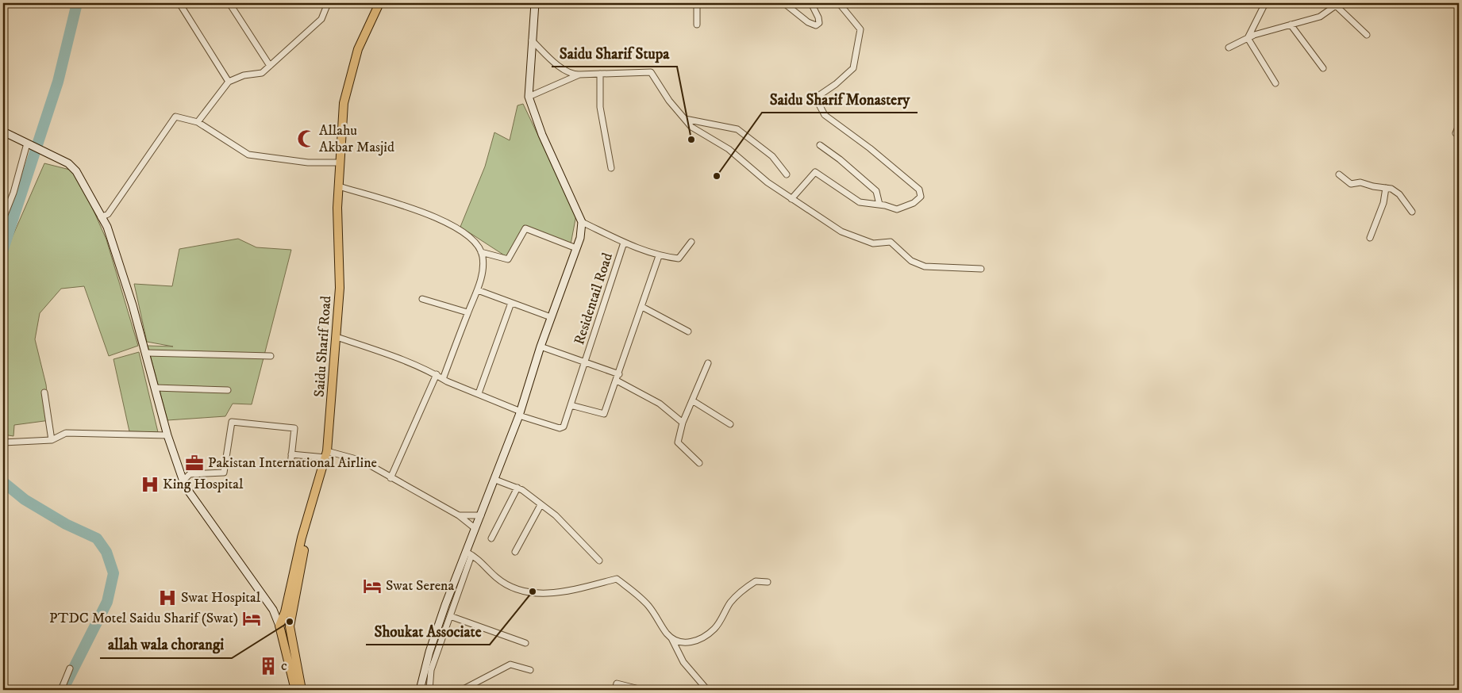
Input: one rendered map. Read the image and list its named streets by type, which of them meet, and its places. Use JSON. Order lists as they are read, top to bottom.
{
  "streets": {
    "main road": ["Saidu Sharif Road"],
    "street": ["Residentail Road"]
  },
  "places": {
    "mosque": ["Allahu Akbar Masjid"],
    "other": [
      "Saidu Sharif Stupa",
      "Saidu Sharif Monastery",
      "Shoukat Associate",
      "allah wala chorangi"
    ],
    "office": ["Pakistan International Airline"],
    "hospital": ["King Hospital", "Swat Hospital"],
    "hotel": ["Swat Serena", "PTDC Motel Saidu Sharif (Swat)"],
    "building": ["c"]
  }
}
